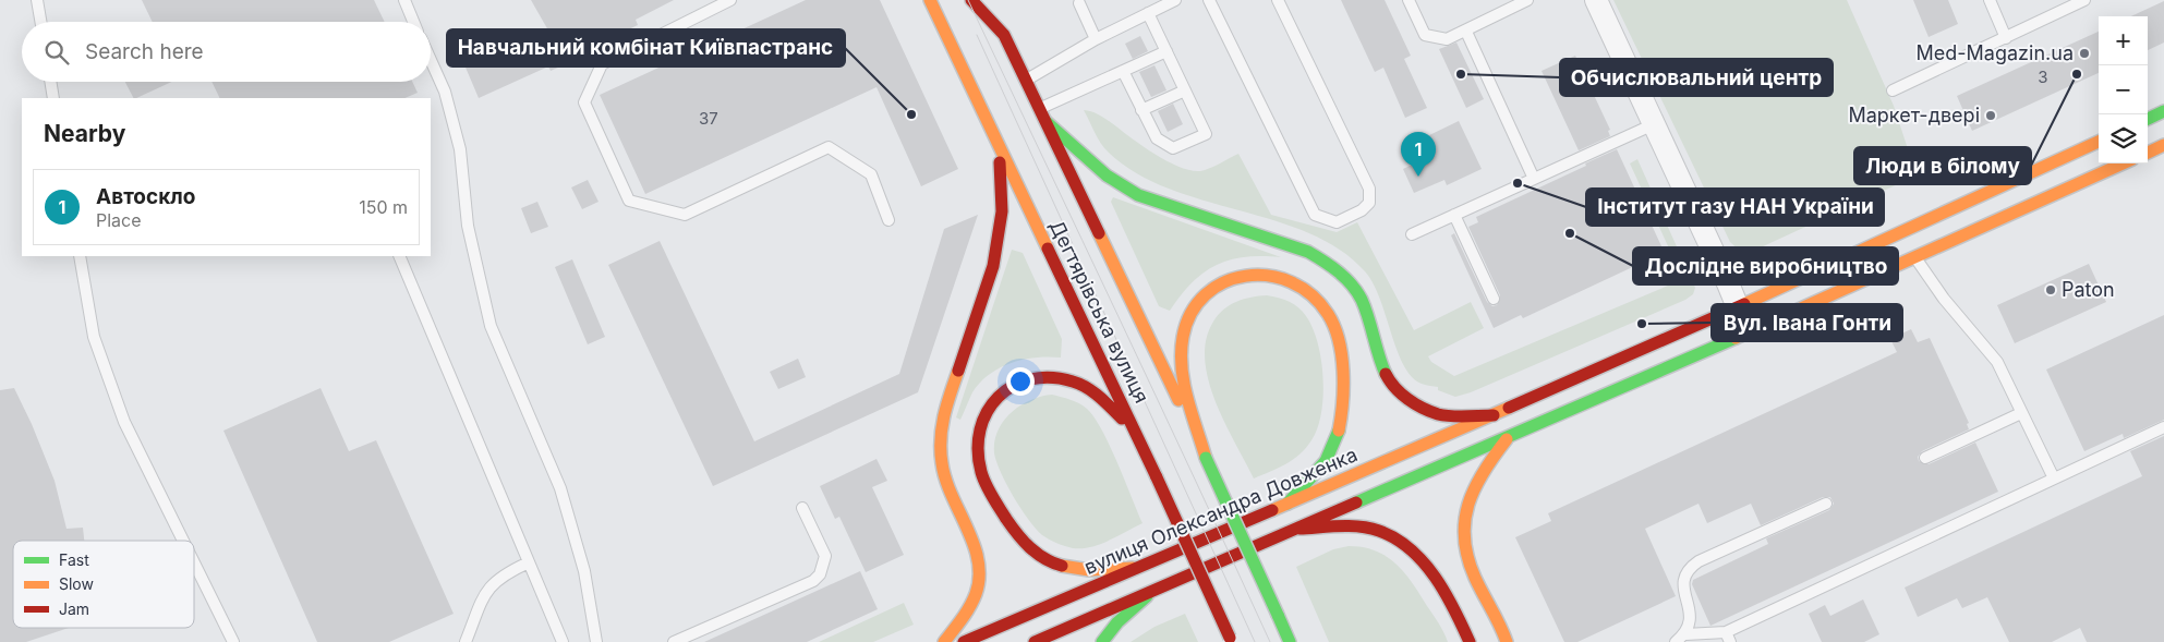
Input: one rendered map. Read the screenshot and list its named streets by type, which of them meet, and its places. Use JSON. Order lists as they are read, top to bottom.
{
  "streets": {
    "main road": ["Дегтярівська вулиця", "вулиця Олександра Довженка"]
  },
  "places": [
    "Med-Magazin.ua",
    "Обчислювальний центр",
    "Люди в білому",
    "Навчальний комбінат Київпастранс",
    "Маркет-двері",
    "Інститут газу НАН України",
    "Дослідне виробництво",
    "Paton",
    "Вул. Івана Гонти"
  ],
  "house_numbers": ["3", "37"],
  "legend": ["Fast", "Slow", "Jam"],
  "page": {
    "map_buttons": ["+", "−"],
    "search": "Search here",
    "heading": "Nearby",
    "pins": "1",
    "list": [
      {
        "mark": "1",
        "name": "Автоскло",
        "note": "Place",
        "value": "150 m"
      }
    ]
  }
}
